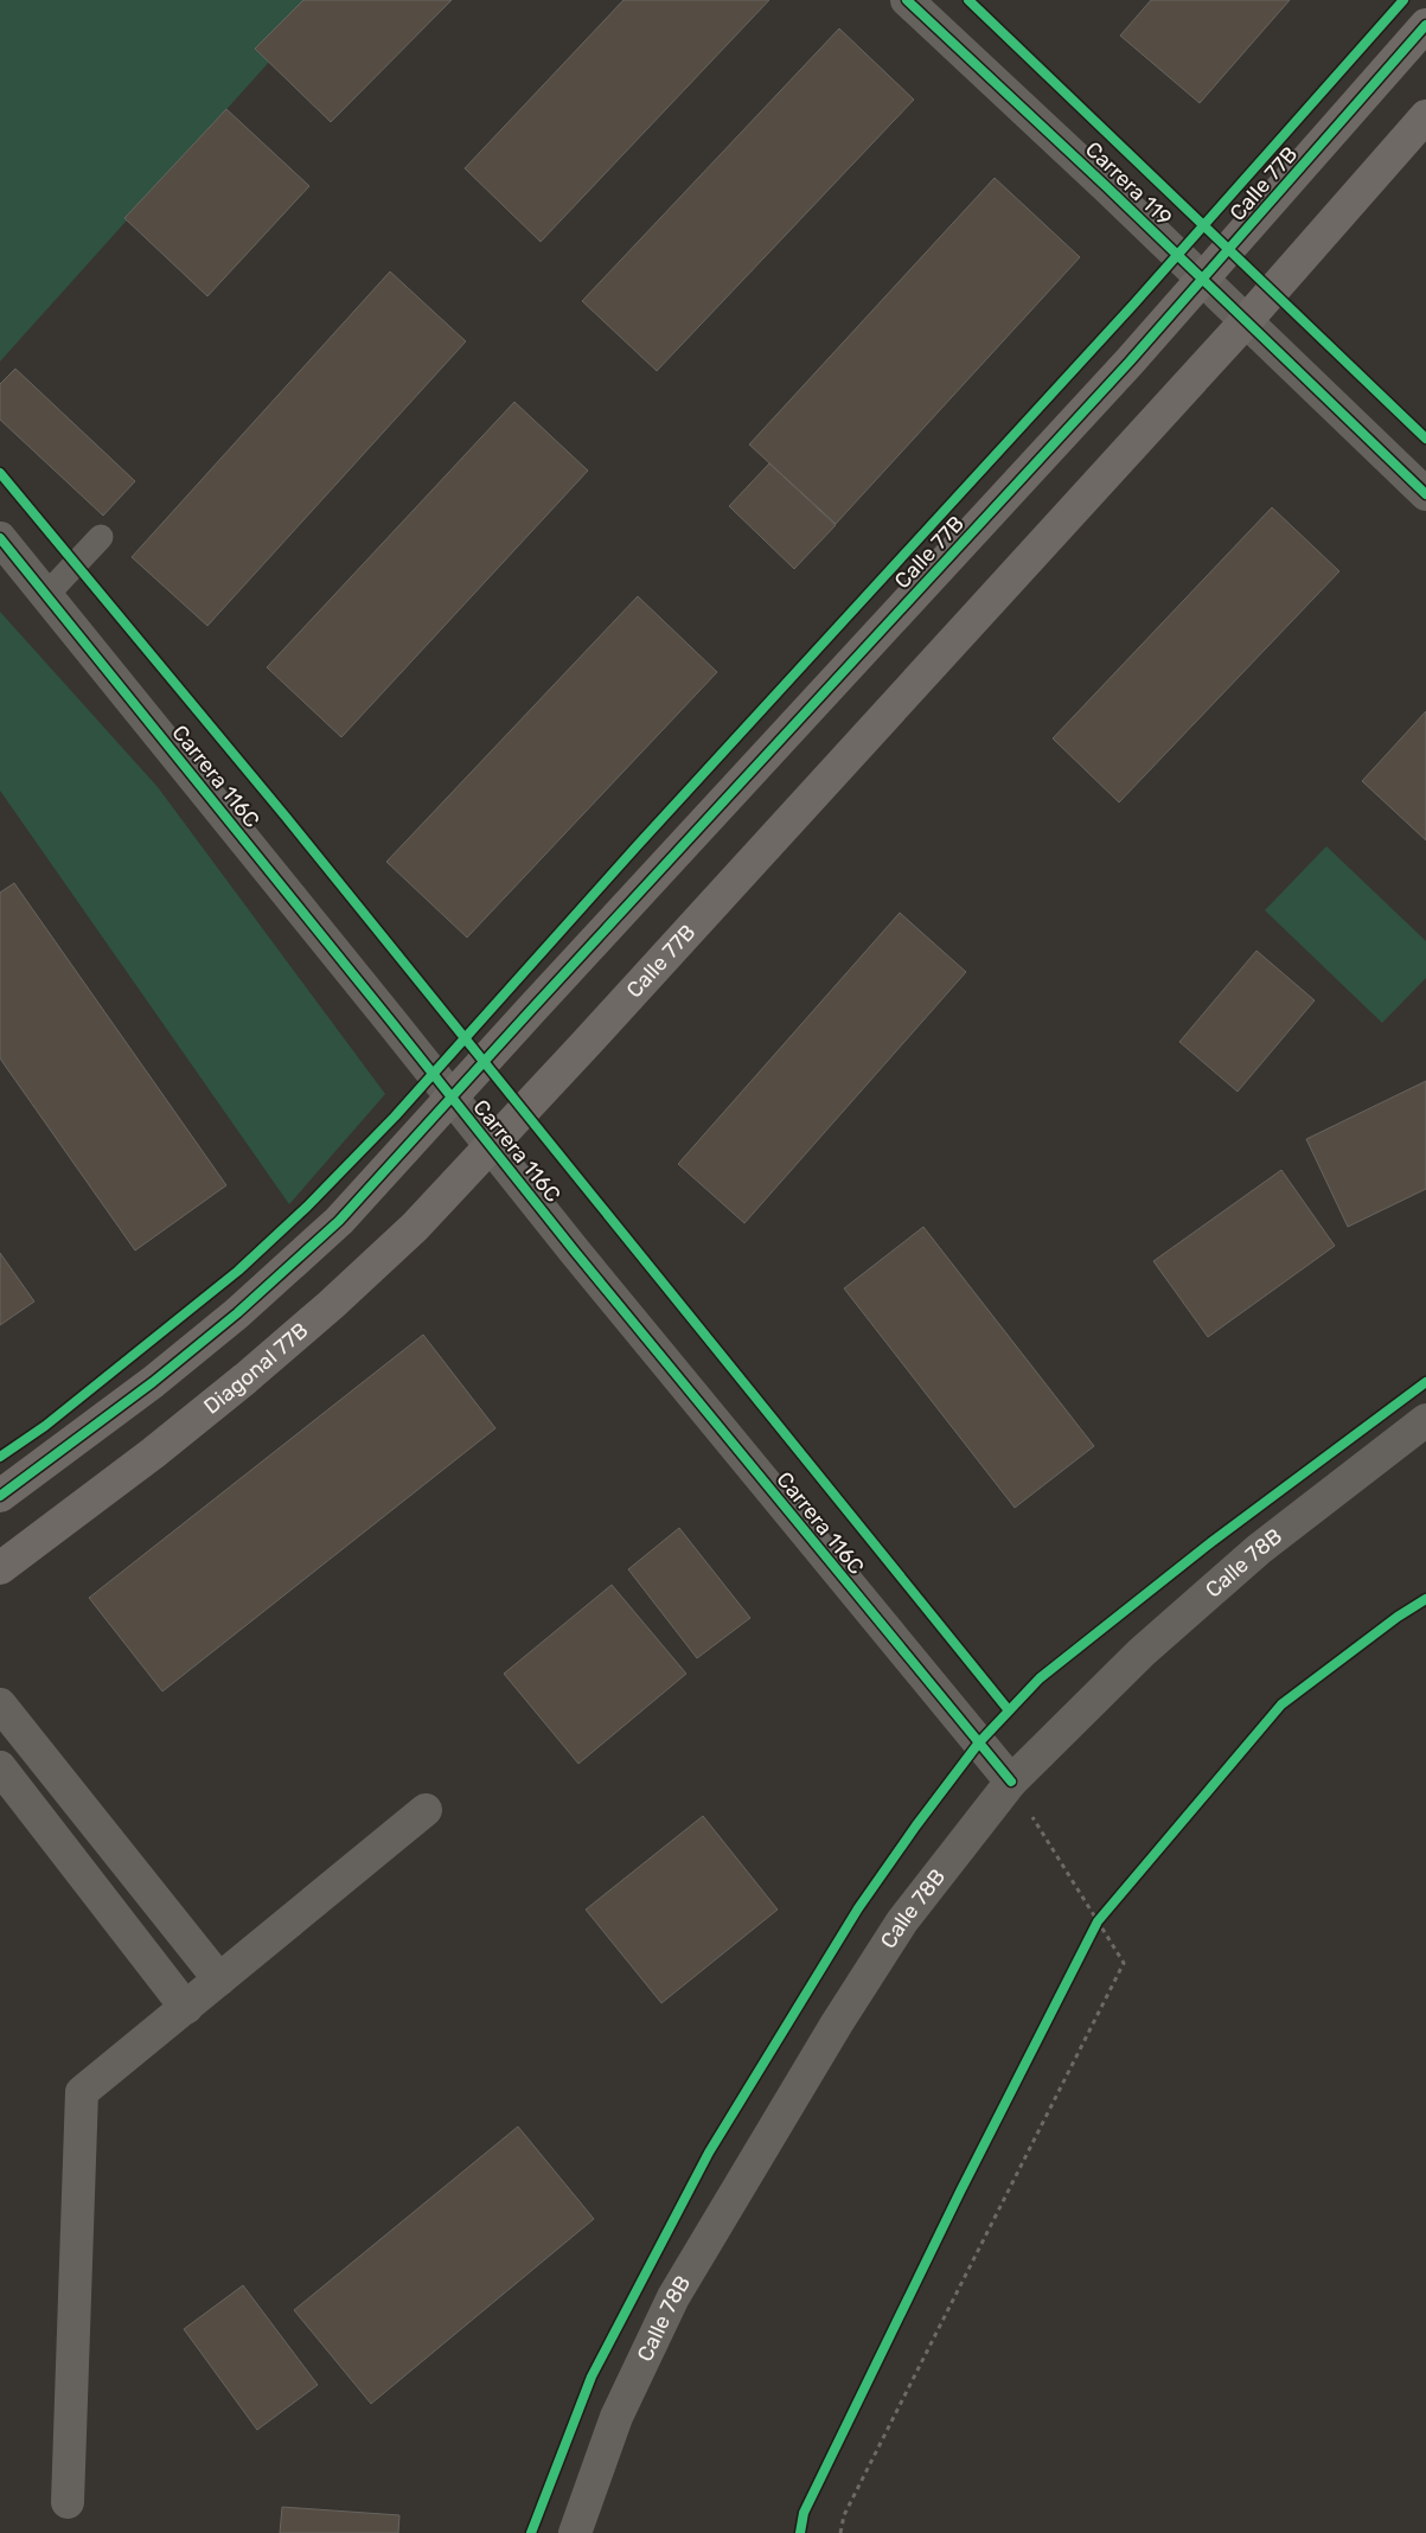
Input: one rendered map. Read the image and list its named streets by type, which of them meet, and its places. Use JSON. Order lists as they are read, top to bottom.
{
  "streets": {
    "street": [
      "Carrera 119",
      "Calle 77B",
      "Carrera 116C",
      "Diagonal 77B",
      "Calle 78B"
    ]
  },
  "crossings": [
    ["Carrera 119", "Calle 77B"],
    ["Calle 77B", "Carrera 116C"],
    ["Calle 77B", "Diagonal 77B"],
    ["Carrera 116C", "Diagonal 77B"],
    ["Carrera 116C", "Calle 78B"]
  ]
}
